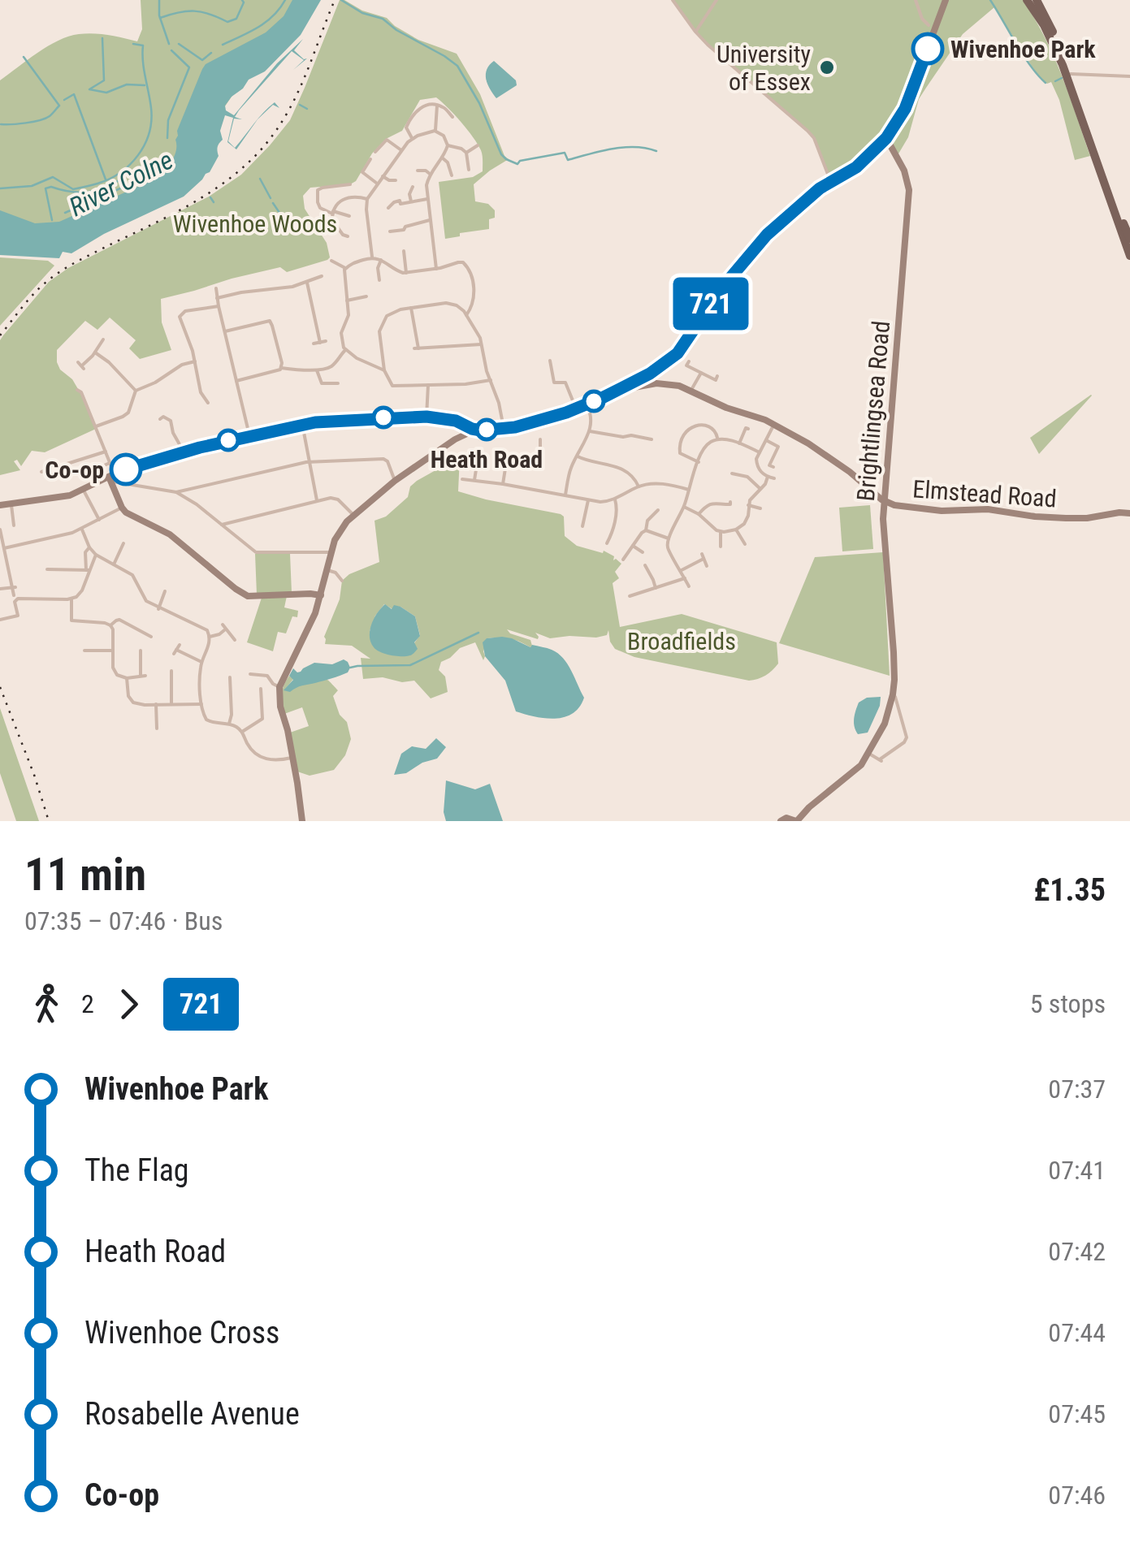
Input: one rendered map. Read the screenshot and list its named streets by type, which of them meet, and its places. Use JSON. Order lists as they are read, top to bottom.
{
  "streets": {
    "main road": ["Brightlingsea Road", "Elmstead Road"]
  },
  "crossings": [
    ["Brightlingsea Road", "Elmstead Road"]
  ],
  "water": ["River Colne"],
  "parks": ["Wivenhoe Woods", "Broadfields"],
  "places": [
    "Wivenhoe Park",
    "University of Essex",
    "Heath Road",
    "Co-op"
  ],
  "lines": ["bus line 721"],
  "page": {
    "on_map": "721",
    "heading": ["11 min", "07:35 – 07:46 · Bus", "£1.35"],
    "legs": ["2", "721", "5 stops"],
    "list": [
      {
        "name": "Wivenhoe Park",
        "value": "07:37"
      },
      {
        "name": "The Flag",
        "value": "07:41"
      },
      {
        "name": "Heath Road",
        "value": "07:42"
      },
      {
        "name": "Wivenhoe Cross",
        "value": "07:44"
      },
      {
        "name": "Rosabelle Avenue",
        "value": "07:45"
      },
      {
        "name": "Co-op",
        "value": "07:46"
      }
    ]
  }
}
